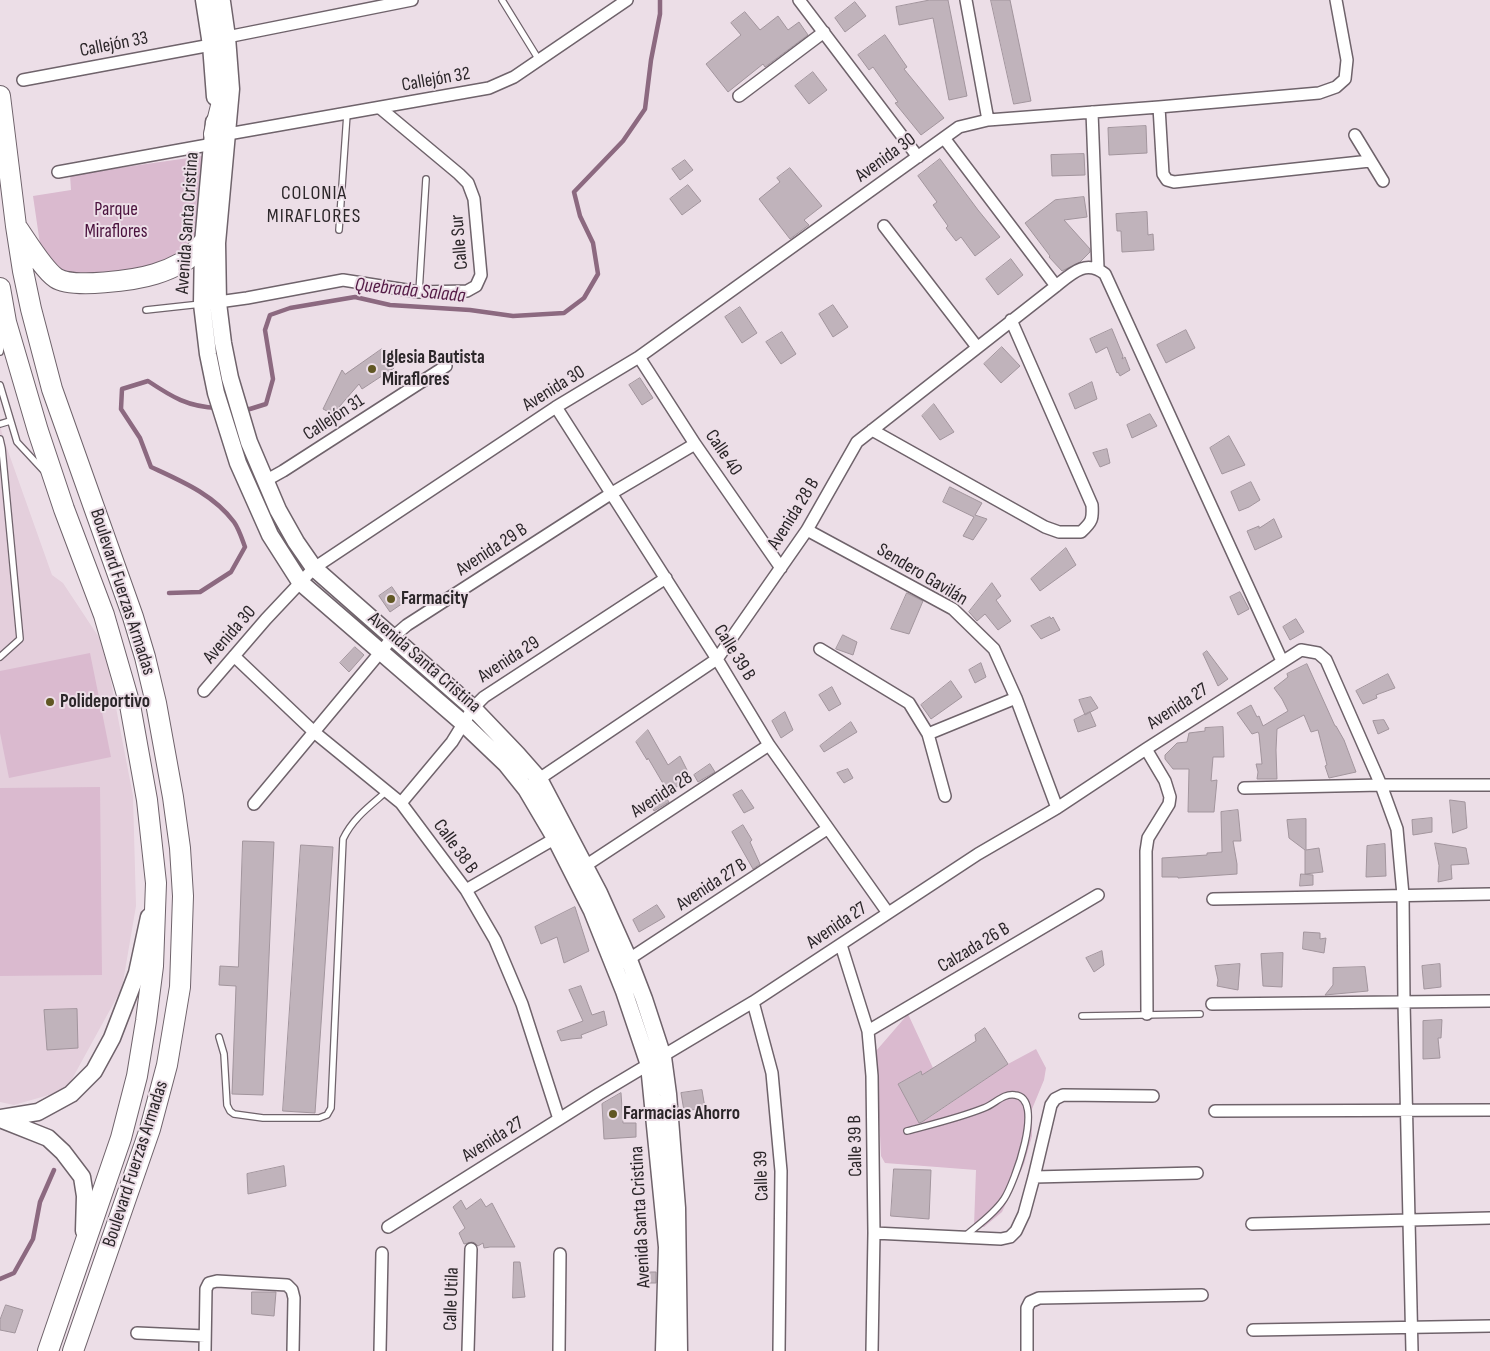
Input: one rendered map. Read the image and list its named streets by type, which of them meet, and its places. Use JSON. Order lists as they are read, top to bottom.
{
  "streets": {
    "highway": ["Boulevard Fuerzas Armadas"],
    "street": [
      "Callejón 33",
      "Callejón 32",
      "Avenida 30",
      "Avenida Santa Cristina",
      "Calle Sur",
      "Callejón 31",
      "Calle 40",
      "Avenida 28 B",
      "Avenida 29 B",
      "Sendero Gavilán",
      "Calle 39 B",
      "Avenida 29",
      "Avenida 27",
      "Avenida 28",
      "Calle 38 B",
      "Avenida 27 B",
      "Calzada 26 B",
      "Calle 39",
      "Calle Utila"
    ]
  },
  "crossings": [
    ["Callejón 33", "Avenida Santa Cristina"],
    ["Callejón 32", "Avenida Santa Cristina"],
    ["Callejón 32", "Calle Sur"],
    ["Avenida 30", "Avenida Santa Cristina"],
    ["Avenida 30", "Calle 40"],
    ["Avenida 30", "Calle 39 B"],
    ["Avenida 30", "Calle 38 B"],
    ["Avenida Santa Cristina", "Calle Sur"],
    ["Avenida Santa Cristina", "Callejón 31"],
    ["Avenida Santa Cristina", "Avenida 28 B"],
    ["Avenida Santa Cristina", "Avenida 29 B"],
    ["Avenida Santa Cristina", "Avenida 29"],
    ["Avenida Santa Cristina", "Avenida 27"],
    ["Avenida Santa Cristina", "Avenida 28"],
    ["Avenida Santa Cristina", "Avenida 27 B"],
    ["Calle 40", "Avenida 28 B"],
    ["Calle 40", "Avenida 29 B"],
    ["Avenida 28 B", "Sendero Gavilán"],
    ["Avenida 28 B", "Calle 39 B"],
    ["Avenida 29 B", "Calle 39 B"],
    ["Avenida 29 B", "Calle 38 B"],
    ["Sendero Gavilán", "Avenida 27"],
    ["Calle 39 B", "Avenida 29"],
    ["Calle 39 B", "Avenida 27"],
    ["Calle 39 B", "Avenida 28"],
    ["Calle 39 B", "Avenida 27 B"],
    ["Calle 39 B", "Calzada 26 B"],
    ["Avenida 29", "Calle 38 B"],
    ["Avenida 27", "Calle 38 B"],
    ["Avenida 27", "Calle 39"]
  ],
  "districts": ["COLONIA MIRAFLORES"],
  "water": ["Quebrada Salada"],
  "parks": ["Parque Miraflores"],
  "places": [
    "Iglesia Bautista Miraflores",
    "Farmacity",
    "Polideportivo",
    "Farmacias Ahorro"
  ]
}
